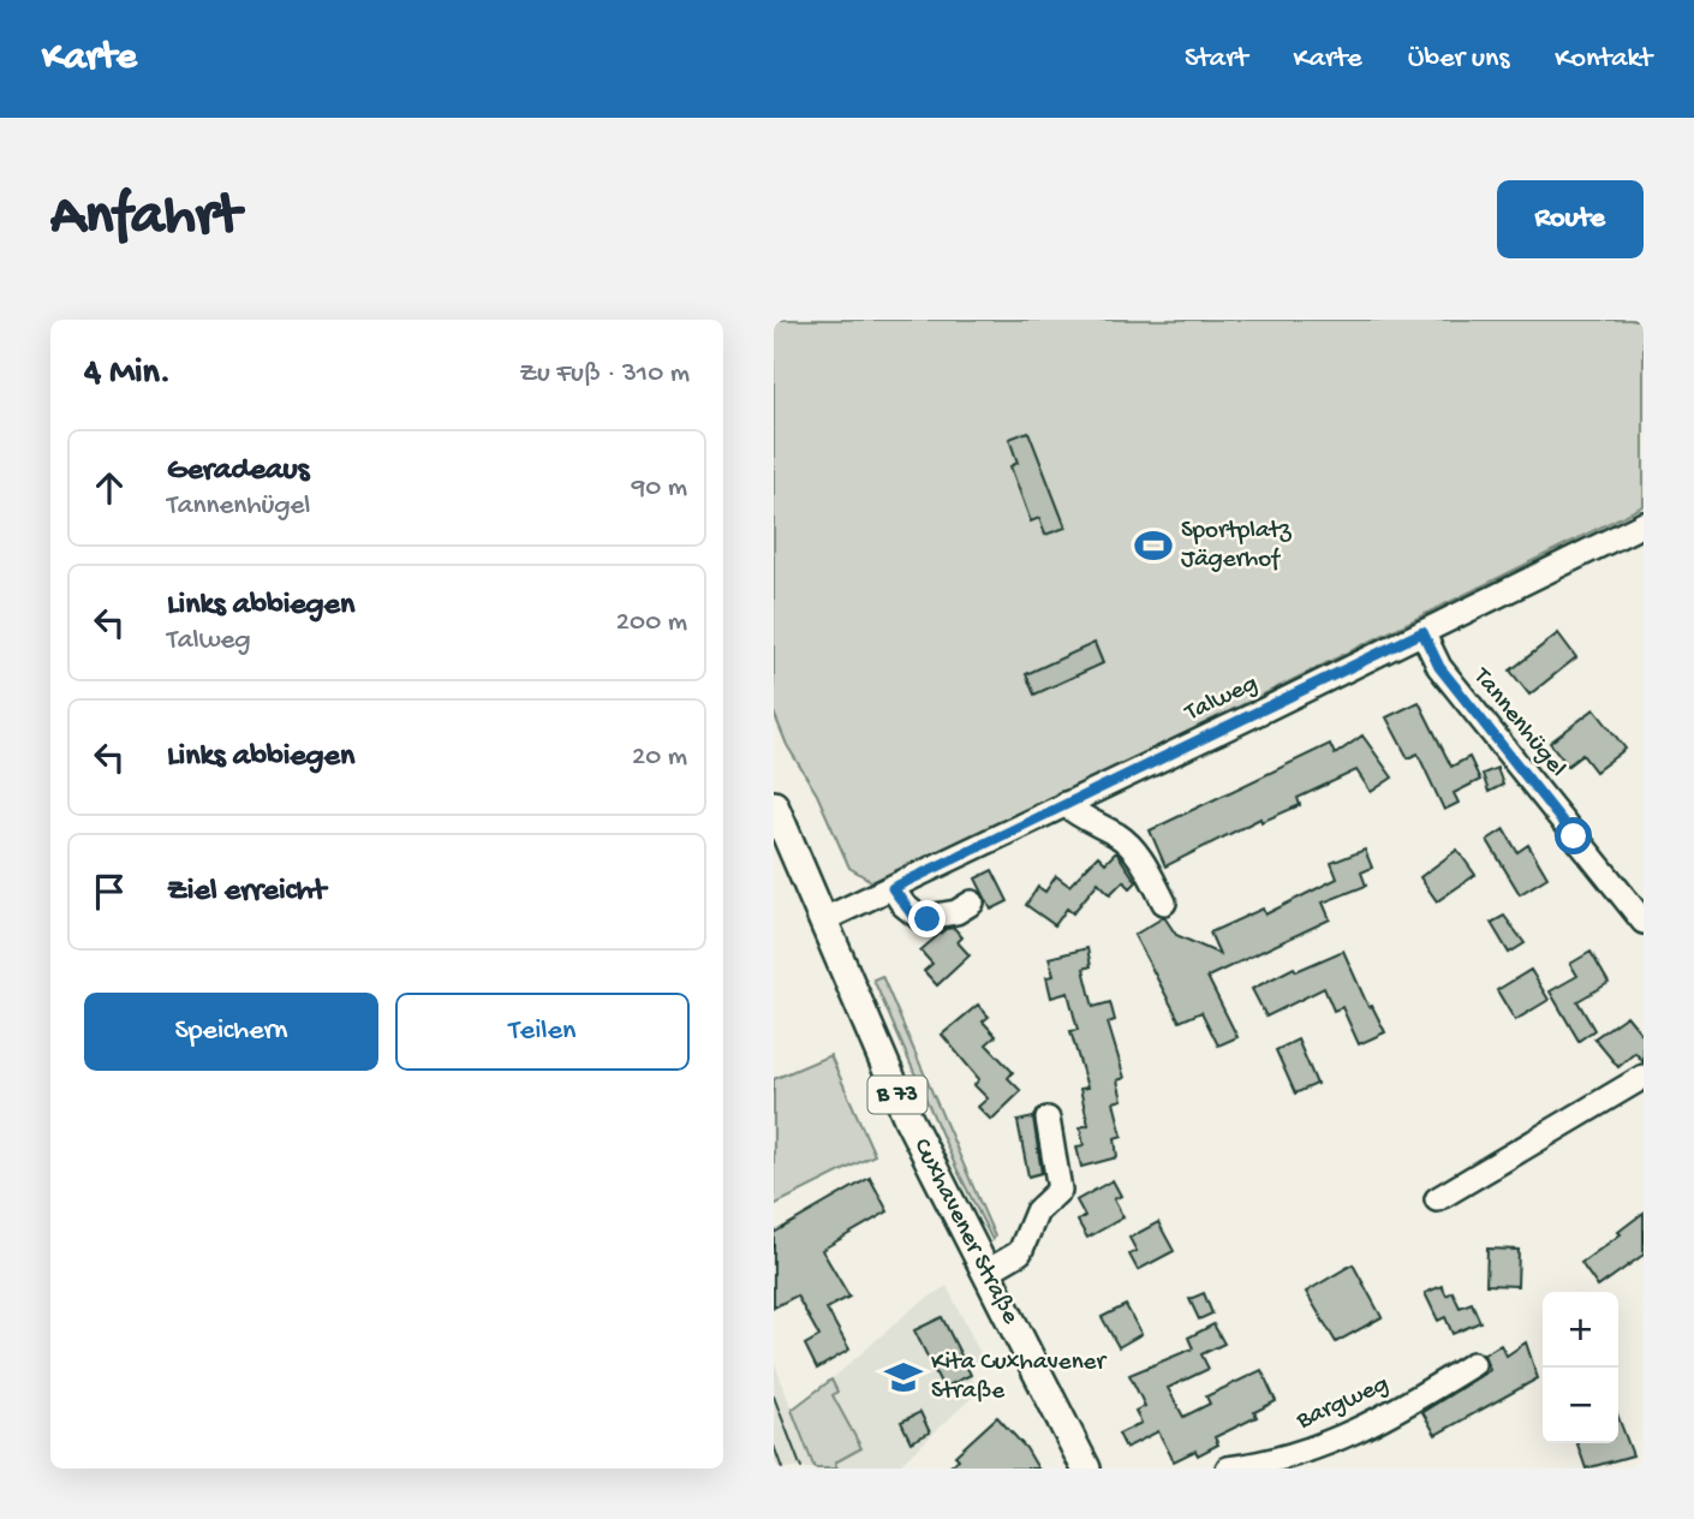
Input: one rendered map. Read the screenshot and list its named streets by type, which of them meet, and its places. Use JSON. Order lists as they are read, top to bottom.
{
  "streets": {
    "main road": ["B 73", "Cuxhavener Straße"],
    "street": ["Talweg", "Tannenhügel", "Bargweg"]
  },
  "crossings": [
    ["Talweg", "Tannenhügel"],
    ["Talweg", "Cuxhavener Straße"]
  ],
  "places": {
    "sports": ["Sportplatz Jägerhof"],
    "school or university": ["Kita Cuxhavener Straße"]
  },
  "page": {
    "header": "Karte",
    "nav": [
      "Start",
      "Karte",
      "Über uns",
      "Kontakt"
    ],
    "buttons": [
      "Route",
      ["Speichern", "Teilen"]
    ],
    "title": "Anfahrt",
    "heading": ["4 Min.", "Zu Fuß · 310 m"],
    "list": [
      ["Geradeaus", "Tannenhügel", "90 m"],
      ["Links abbiegen", "Talweg", "200 m"],
      ["Links abbiegen", "20 m"],
      "Ziel erreicht"
    ],
    "map_buttons": ["+", "−"]
  }
}
